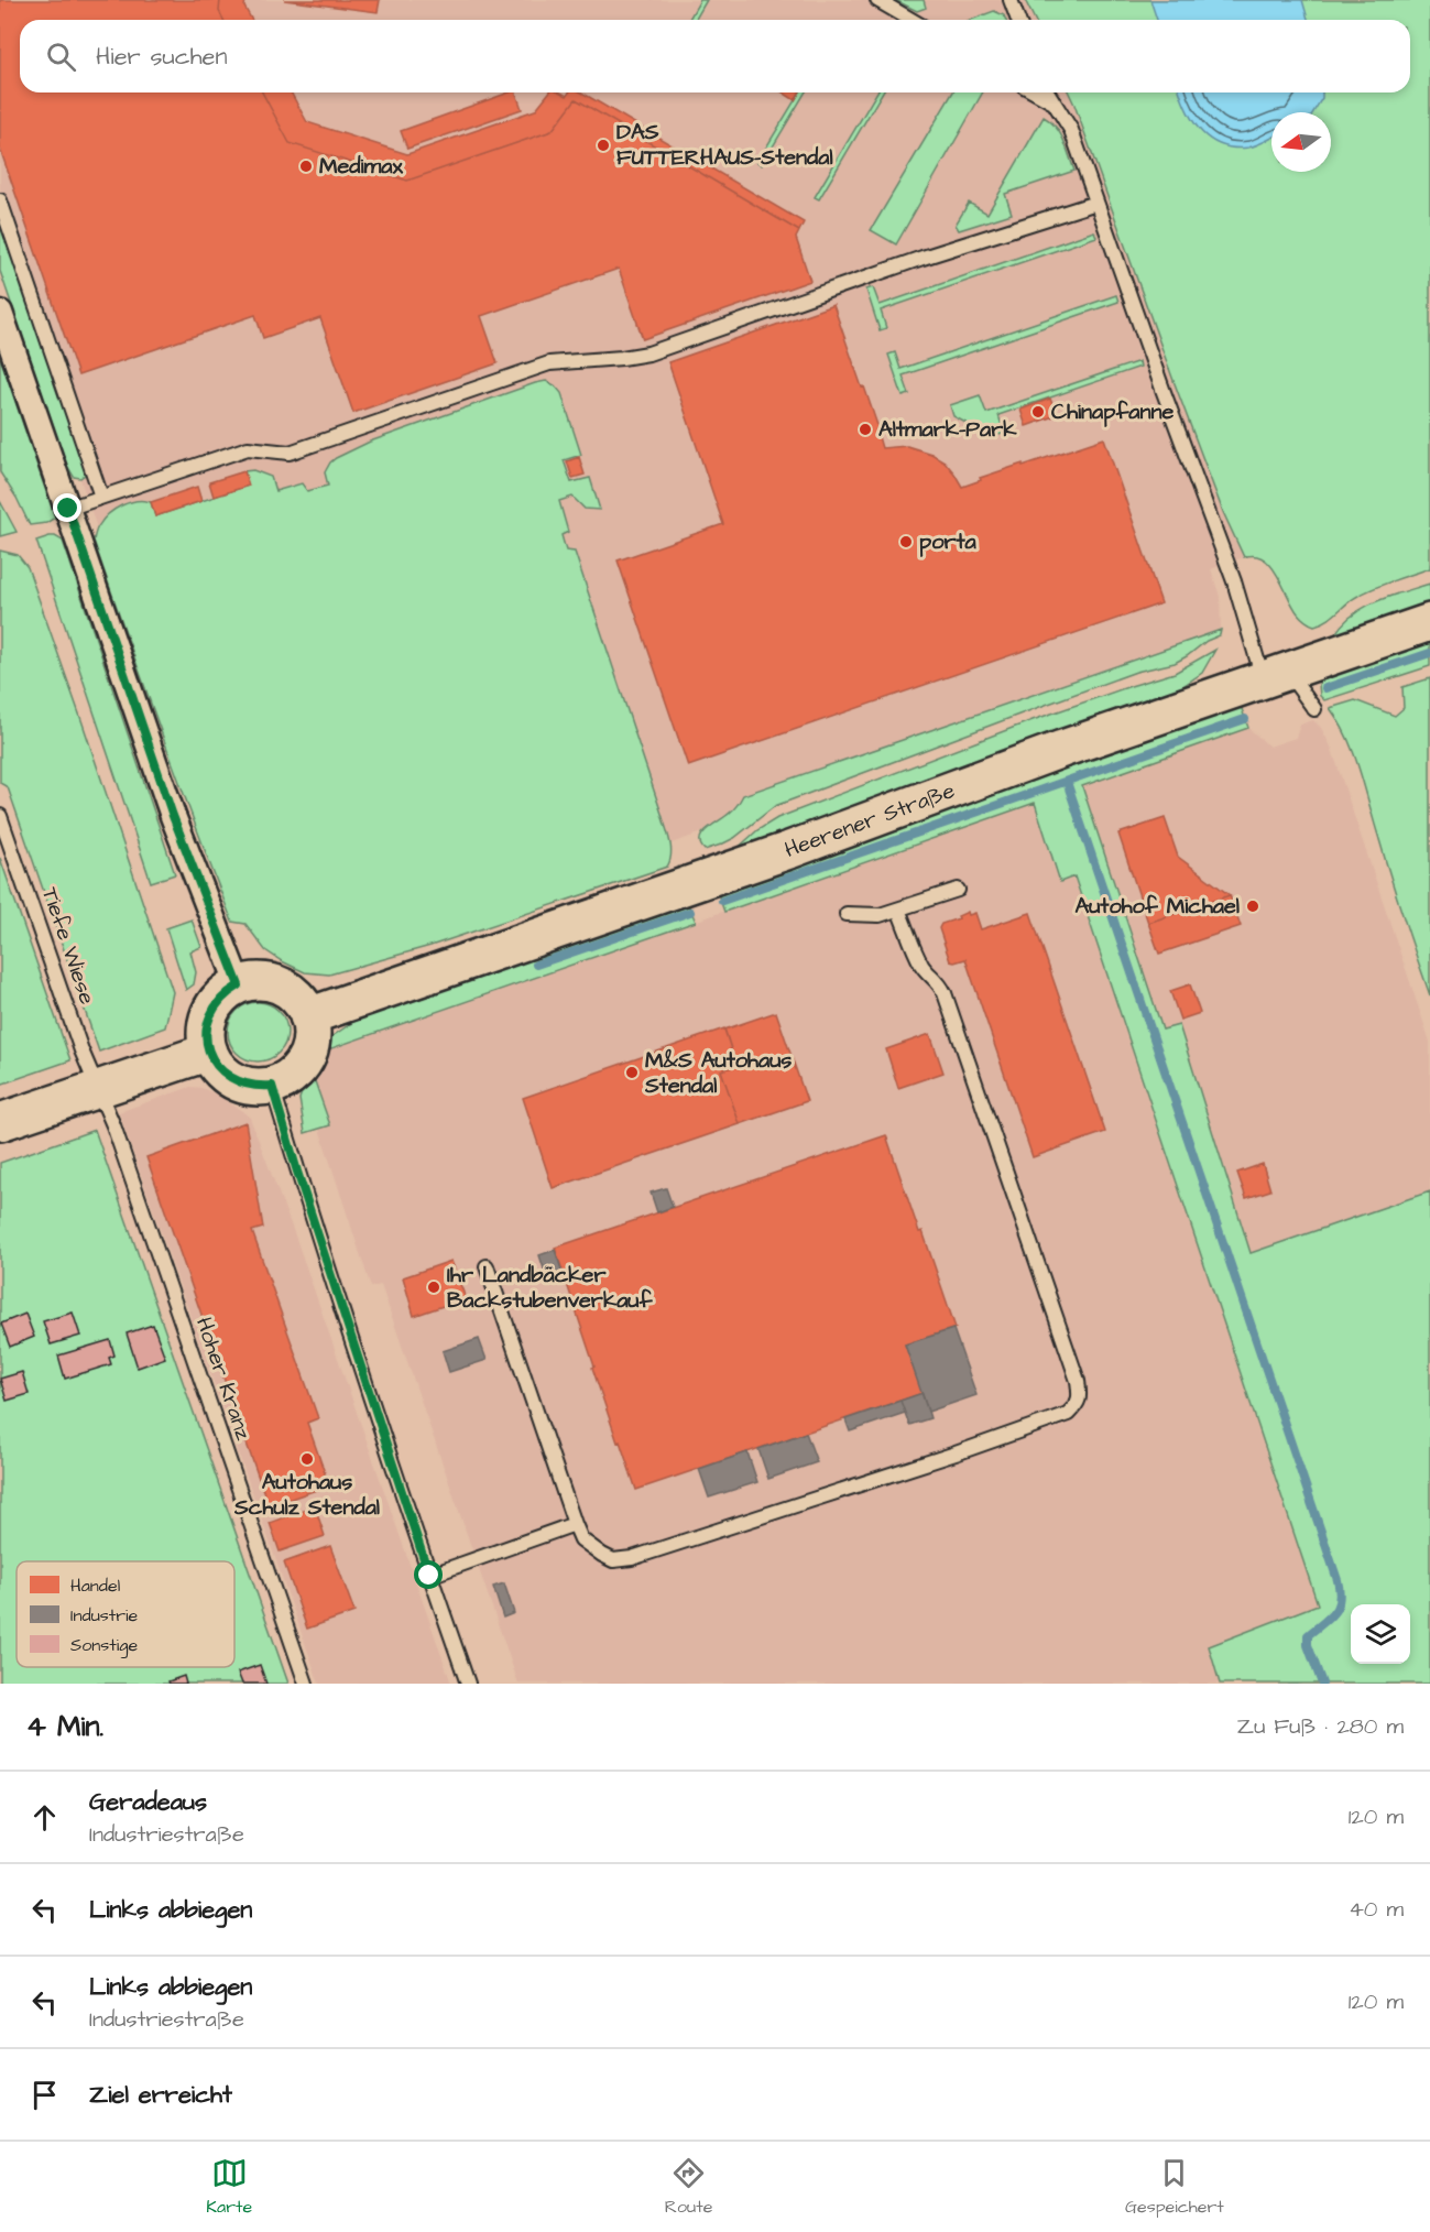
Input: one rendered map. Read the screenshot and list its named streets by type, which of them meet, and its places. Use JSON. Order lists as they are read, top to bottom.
{
  "streets": {
    "main road": ["Heerener Straße"],
    "lane": ["Tiefe Wiese", "Hoher Kranz"]
  },
  "crossings": [
    ["Tiefe Wiese", "Hoher Kranz"]
  ],
  "places": [
    "DAS FUTTERHAUS-Stendal",
    "Medimax",
    "Chinapfanne",
    "Altmark-Park",
    "porta",
    "Autohof Michael",
    "M&S Autohaus Stendal",
    "Ihr Landbäcker Backstubenverkauf",
    "Autohaus Schulz Stendal"
  ],
  "legend": ["Handel", "Industrie", "Sonstige"],
  "north": "left",
  "page": {
    "search": "Hier suchen",
    "heading": ["4 Min.", "Zu Fuß · 280 m"],
    "list": [
      ["Geradeaus", "Industriestraße", "120 m"],
      ["Links abbiegen", "40 m"],
      ["Links abbiegen", "Industriestraße", "120 m"],
      "Ziel erreicht"
    ],
    "nav": ["Karte", "Route", "Gespeichert"]
  }
}
